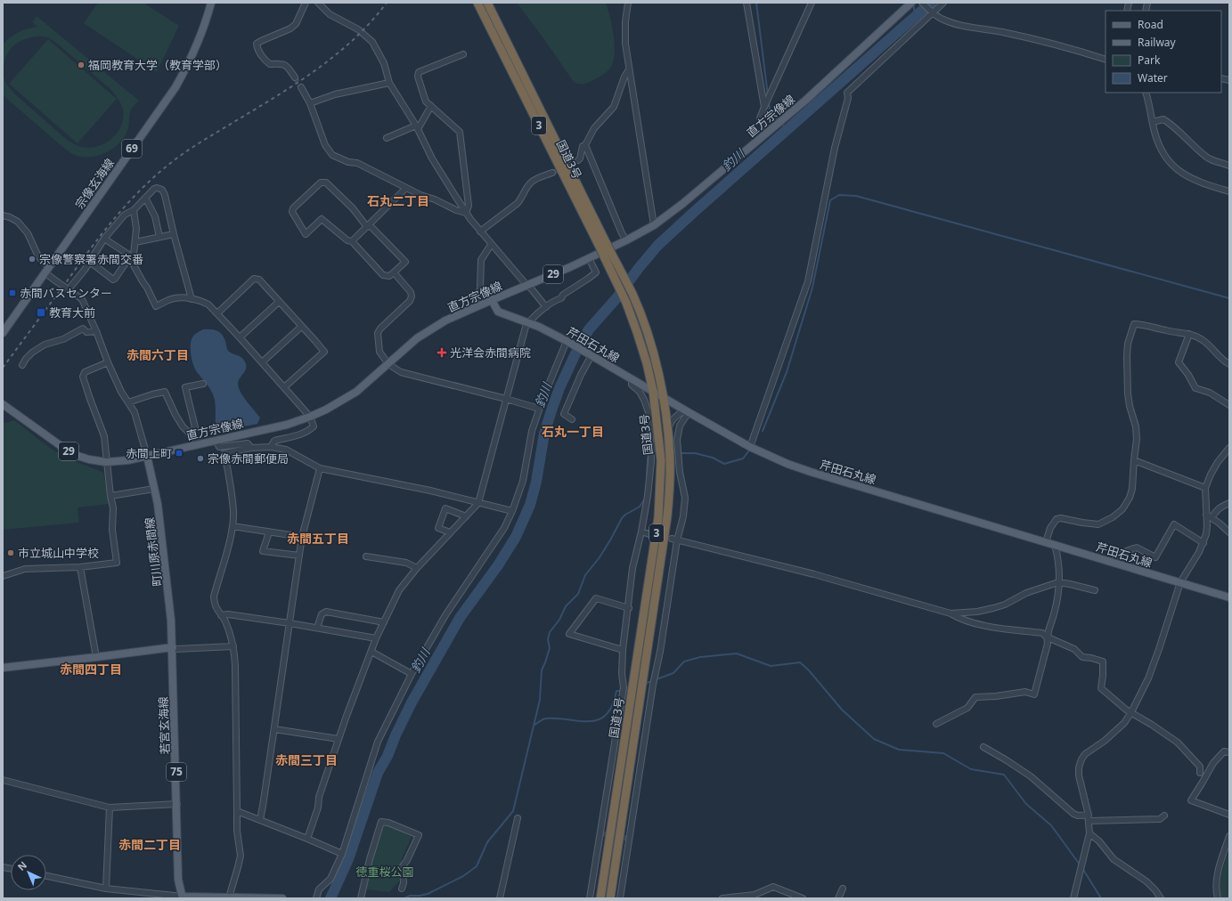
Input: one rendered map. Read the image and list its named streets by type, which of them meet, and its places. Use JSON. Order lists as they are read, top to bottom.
{
  "streets": {
    "highway": ["3", "国道3号"],
    "main road": [
      "直方宗像線",
      "69",
      "宗像玄海線",
      "29",
      "芹田石丸線",
      "町川原赤間線",
      "若宮玄海線",
      "75"
    ]
  },
  "crossings": [
    ["直方宗像線", "芹田石丸線"],
    ["直方宗像線", "町川原赤間線"],
    ["国道3号", "芹田石丸線"],
    ["町川原赤間線", "若宮玄海線"]
  ],
  "districts": [
    "石丸二丁目",
    "赤間六丁目",
    "石丸一丁目",
    "赤間五丁目",
    "赤間四丁目",
    "赤間三丁目",
    "赤間二丁目"
  ],
  "water": ["釣川"],
  "parks": ["徳重桜公園"],
  "places": {
    "other": [
      "福岡教育大学（教育学部）",
      "宗像警察署赤間交番",
      "宗像赤間郵便局",
      "市立城山中学校"
    ],
    "transit": ["赤間バスセンター", "教育大前", "赤間上町"],
    "health": ["光洋会赤間病院"]
  },
  "legend": [
    "Road",
    "Railway",
    "Park",
    "Water"
  ],
  "north": "top left"
}
